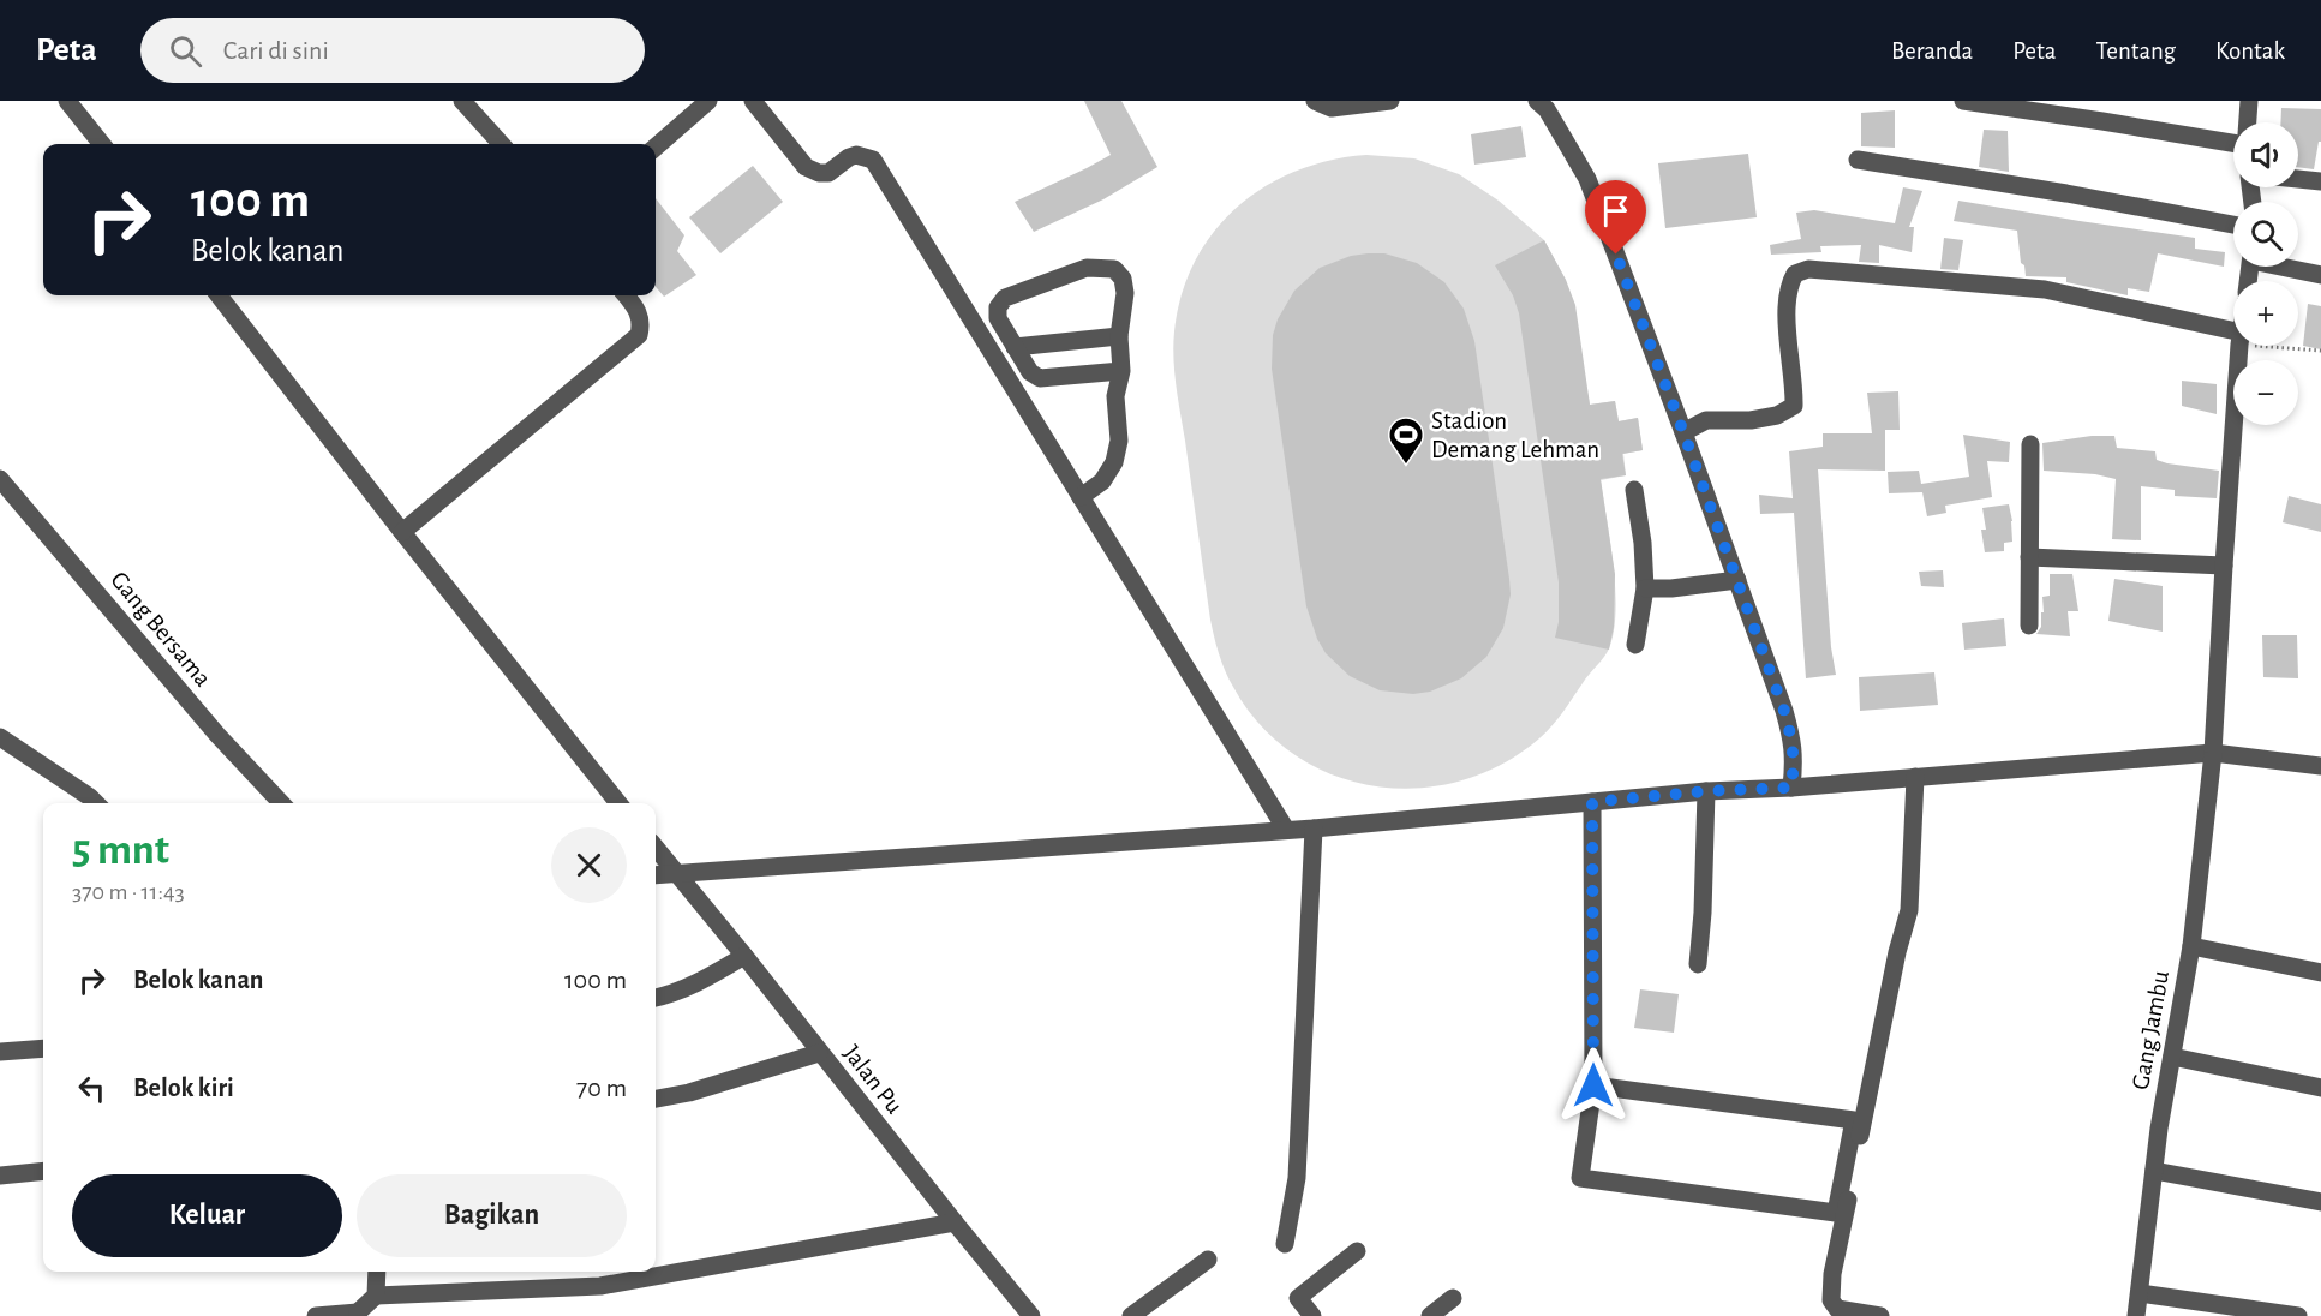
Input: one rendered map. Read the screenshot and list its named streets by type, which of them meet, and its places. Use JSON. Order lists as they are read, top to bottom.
{
  "streets": {
    "street": ["Gang Bersama", "Gang Jambu", "Jalan Pu"]
  },
  "places": {
    "sports": ["Stadion Demang Lehman"]
  },
  "page": {
    "header": "Peta",
    "search": "Cari di sini",
    "nav": [
      "Beranda",
      "Peta",
      "Tentang",
      "Kontak"
    ],
    "map_buttons": ["+", "−"],
    "turn": ["100 m", "Belok kanan"],
    "heading": ["5 mnt", "370 m · 11:43"],
    "list": [
      {
        "name": "Belok kanan",
        "value": "100 m"
      },
      {
        "name": "Belok kiri",
        "value": "70 m"
      }
    ],
    "buttons": ["Keluar", "Bagikan"]
  }
}
